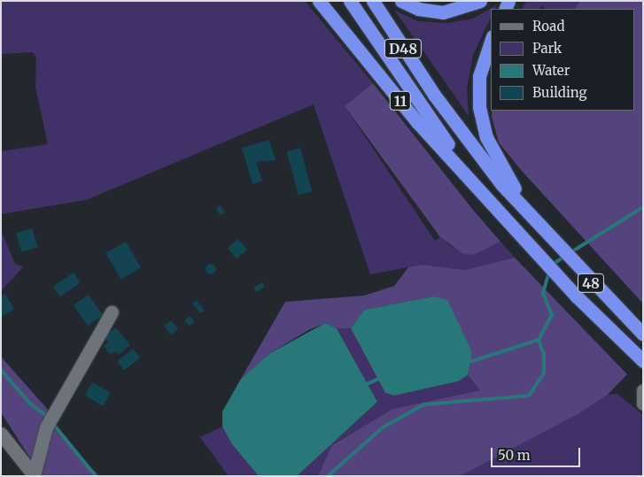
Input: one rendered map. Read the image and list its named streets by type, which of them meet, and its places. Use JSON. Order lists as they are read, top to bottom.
{
  "streets": {
    "highway": ["D48", "11", "48"]
  },
  "crossings": [
    ["D48", "11"],
    ["D48", "48"]
  ],
  "legend": [
    "Road",
    "Park",
    "Water",
    "Building"
  ],
  "scale_bar": "50 m"
}
